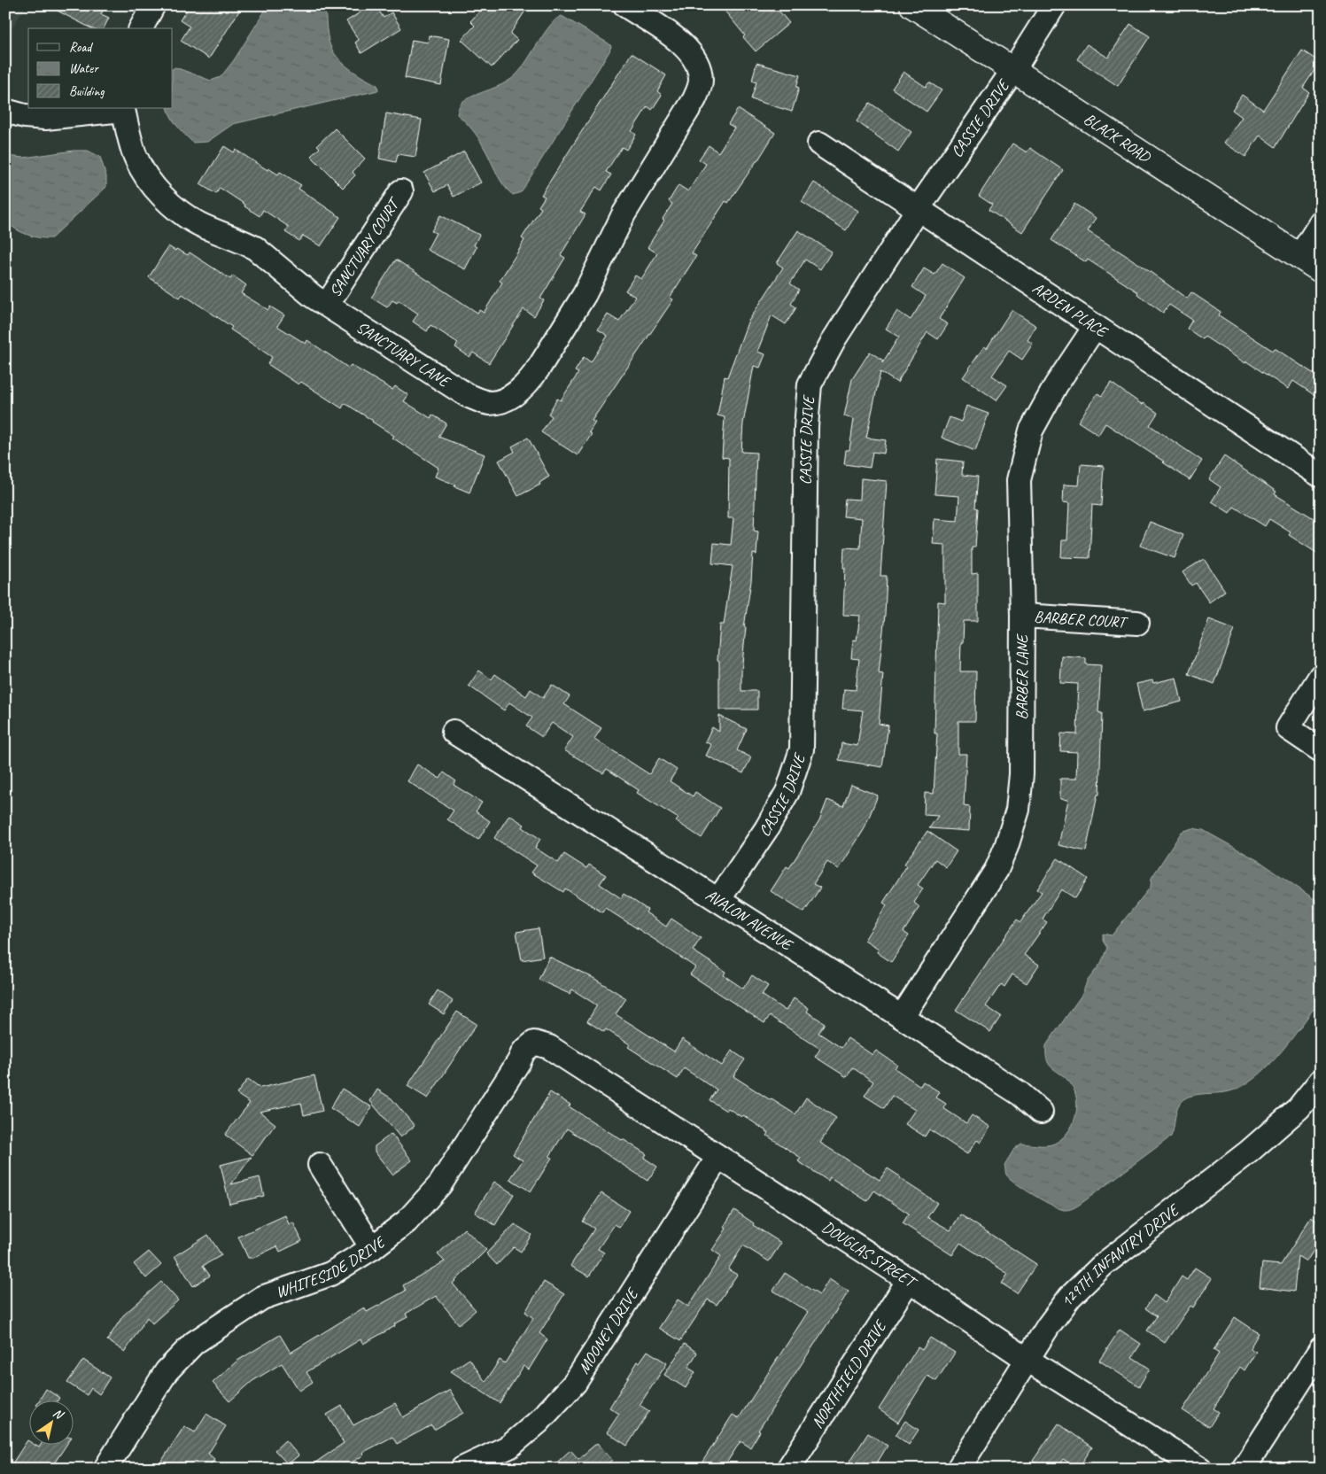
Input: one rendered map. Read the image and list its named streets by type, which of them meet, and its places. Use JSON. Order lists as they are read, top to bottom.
{
  "streets": {
    "main road": ["BLACK ROAD"],
    "street": [
      "CASSIE DRIVE",
      "SANCTUARY COURT",
      "ARDEN PLACE",
      "SANCTUARY LANE",
      "BARBER COURT",
      "BARBER LANE",
      "AVALON AVENUE",
      "DOUGLAS STREET",
      "129TH INFANTRY DRIVE",
      "WHITESIDE DRIVE",
      "MOONEY DRIVE",
      "NORTHFIELD DRIVE"
    ]
  },
  "crossings": [
    ["CASSIE DRIVE", "BLACK ROAD"],
    ["CASSIE DRIVE", "ARDEN PLACE"],
    ["CASSIE DRIVE", "AVALON AVENUE"],
    ["SANCTUARY COURT", "SANCTUARY LANE"],
    ["ARDEN PLACE", "BARBER LANE"],
    ["BARBER COURT", "BARBER LANE"],
    ["BARBER LANE", "AVALON AVENUE"],
    ["DOUGLAS STREET", "129TH INFANTRY DRIVE"],
    ["DOUGLAS STREET", "WHITESIDE DRIVE"],
    ["DOUGLAS STREET", "MOONEY DRIVE"],
    ["DOUGLAS STREET", "NORTHFIELD DRIVE"]
  ],
  "legend": ["Road", "Water", "Building"],
  "north": "top right"
}
